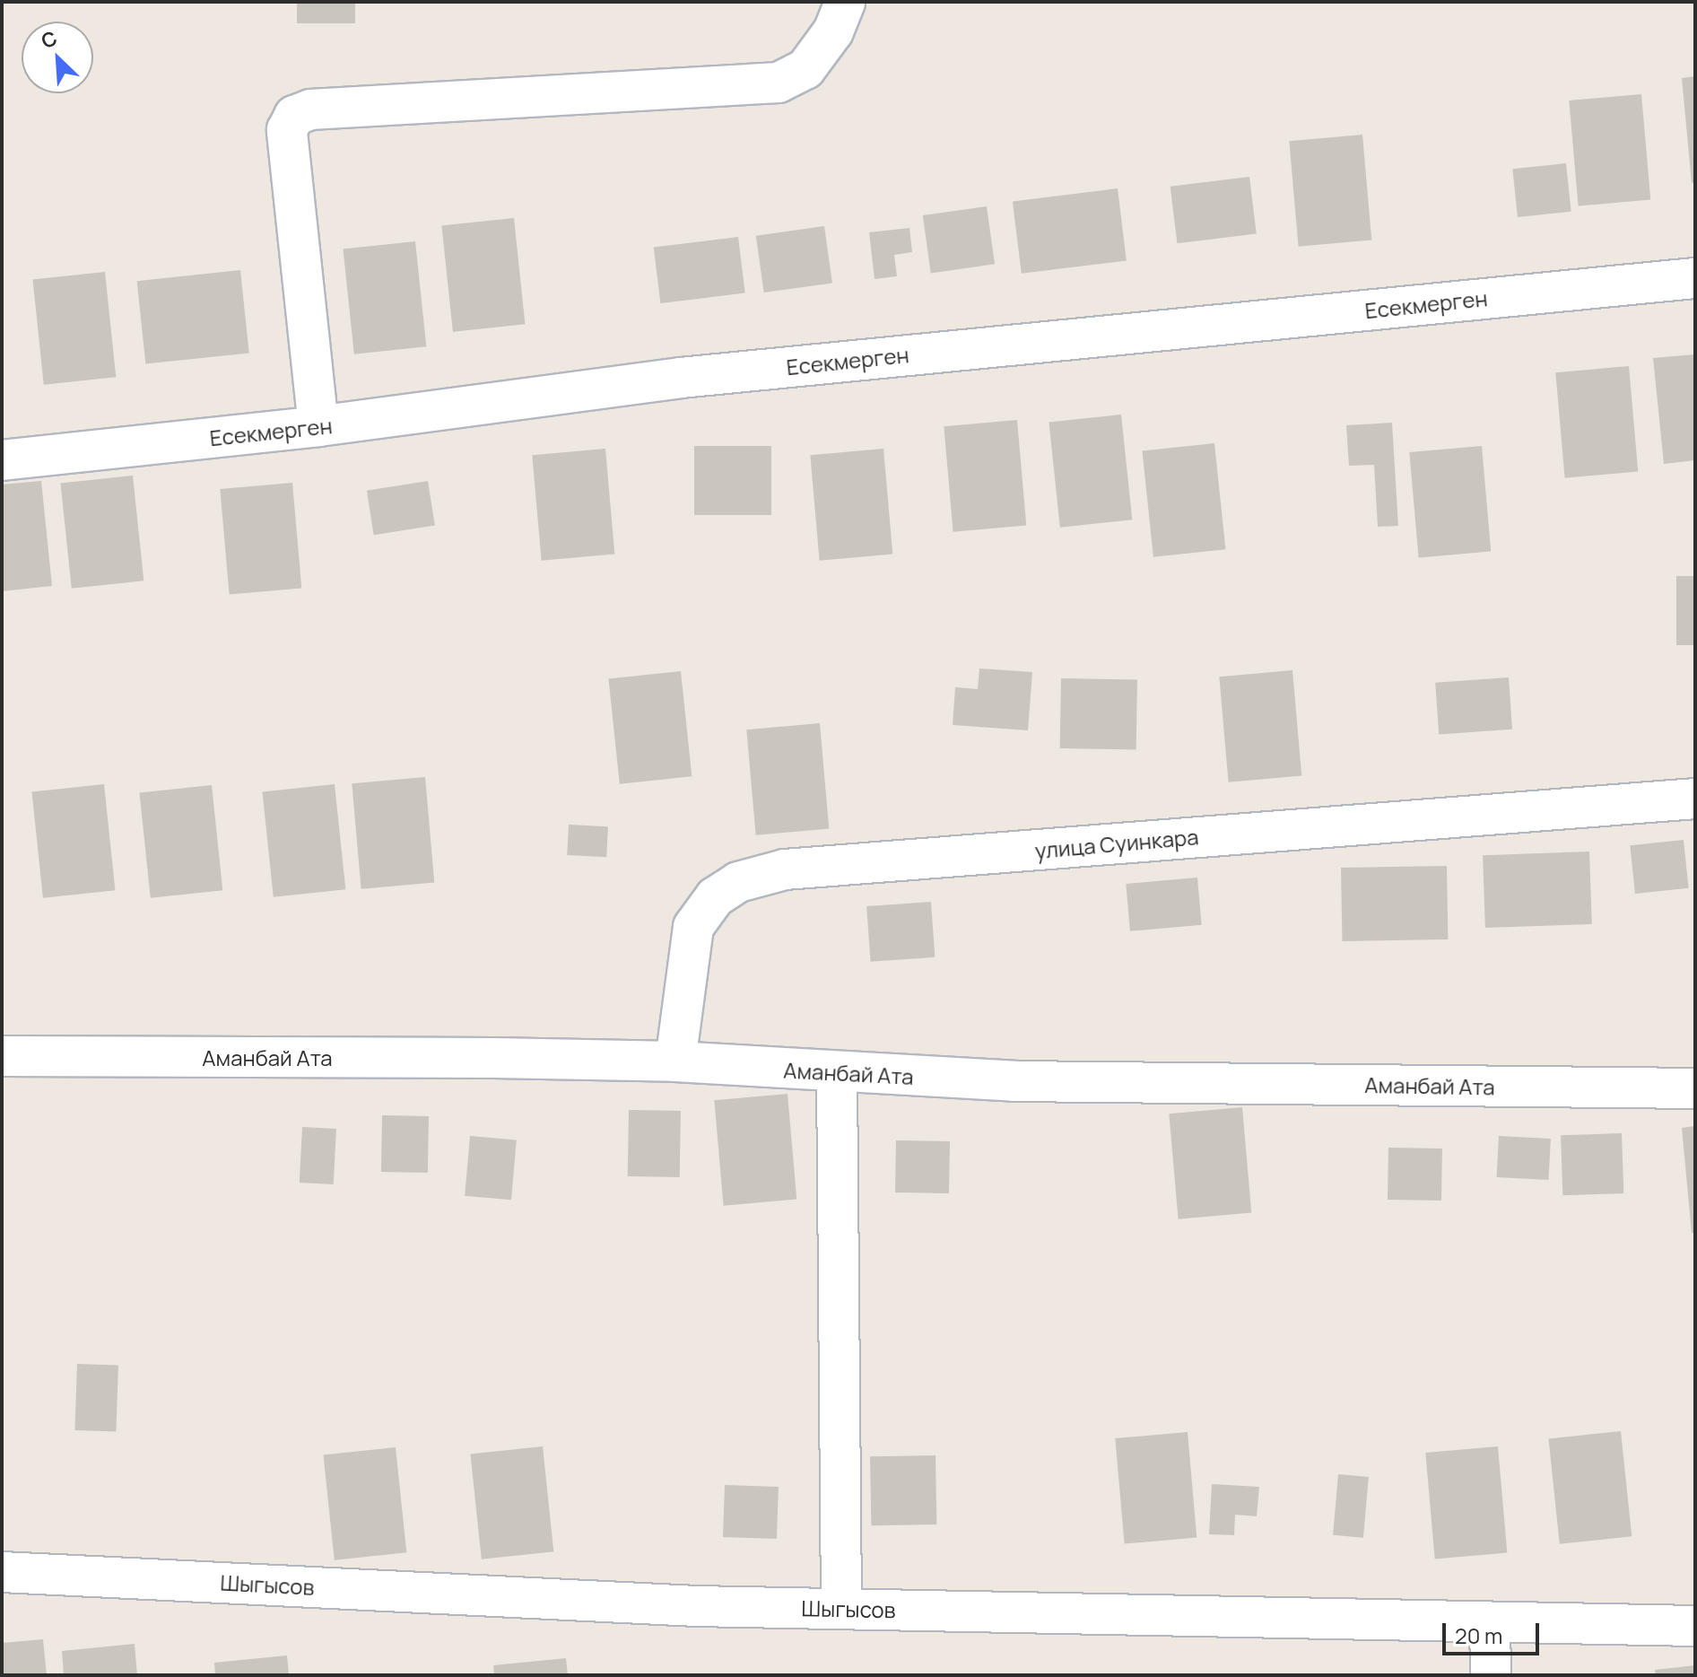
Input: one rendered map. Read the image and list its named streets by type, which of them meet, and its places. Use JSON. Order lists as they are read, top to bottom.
{
  "streets": {
    "street": [
      "Eсекмерген",
      "улица Суинкара",
      "Аманбай Ата",
      "Шыгысов"
    ]
  },
  "crossings": [
    ["улица Суинкара", "Аманбай Ата"]
  ],
  "scale_bar": "20 m",
  "north": "top left"
}
